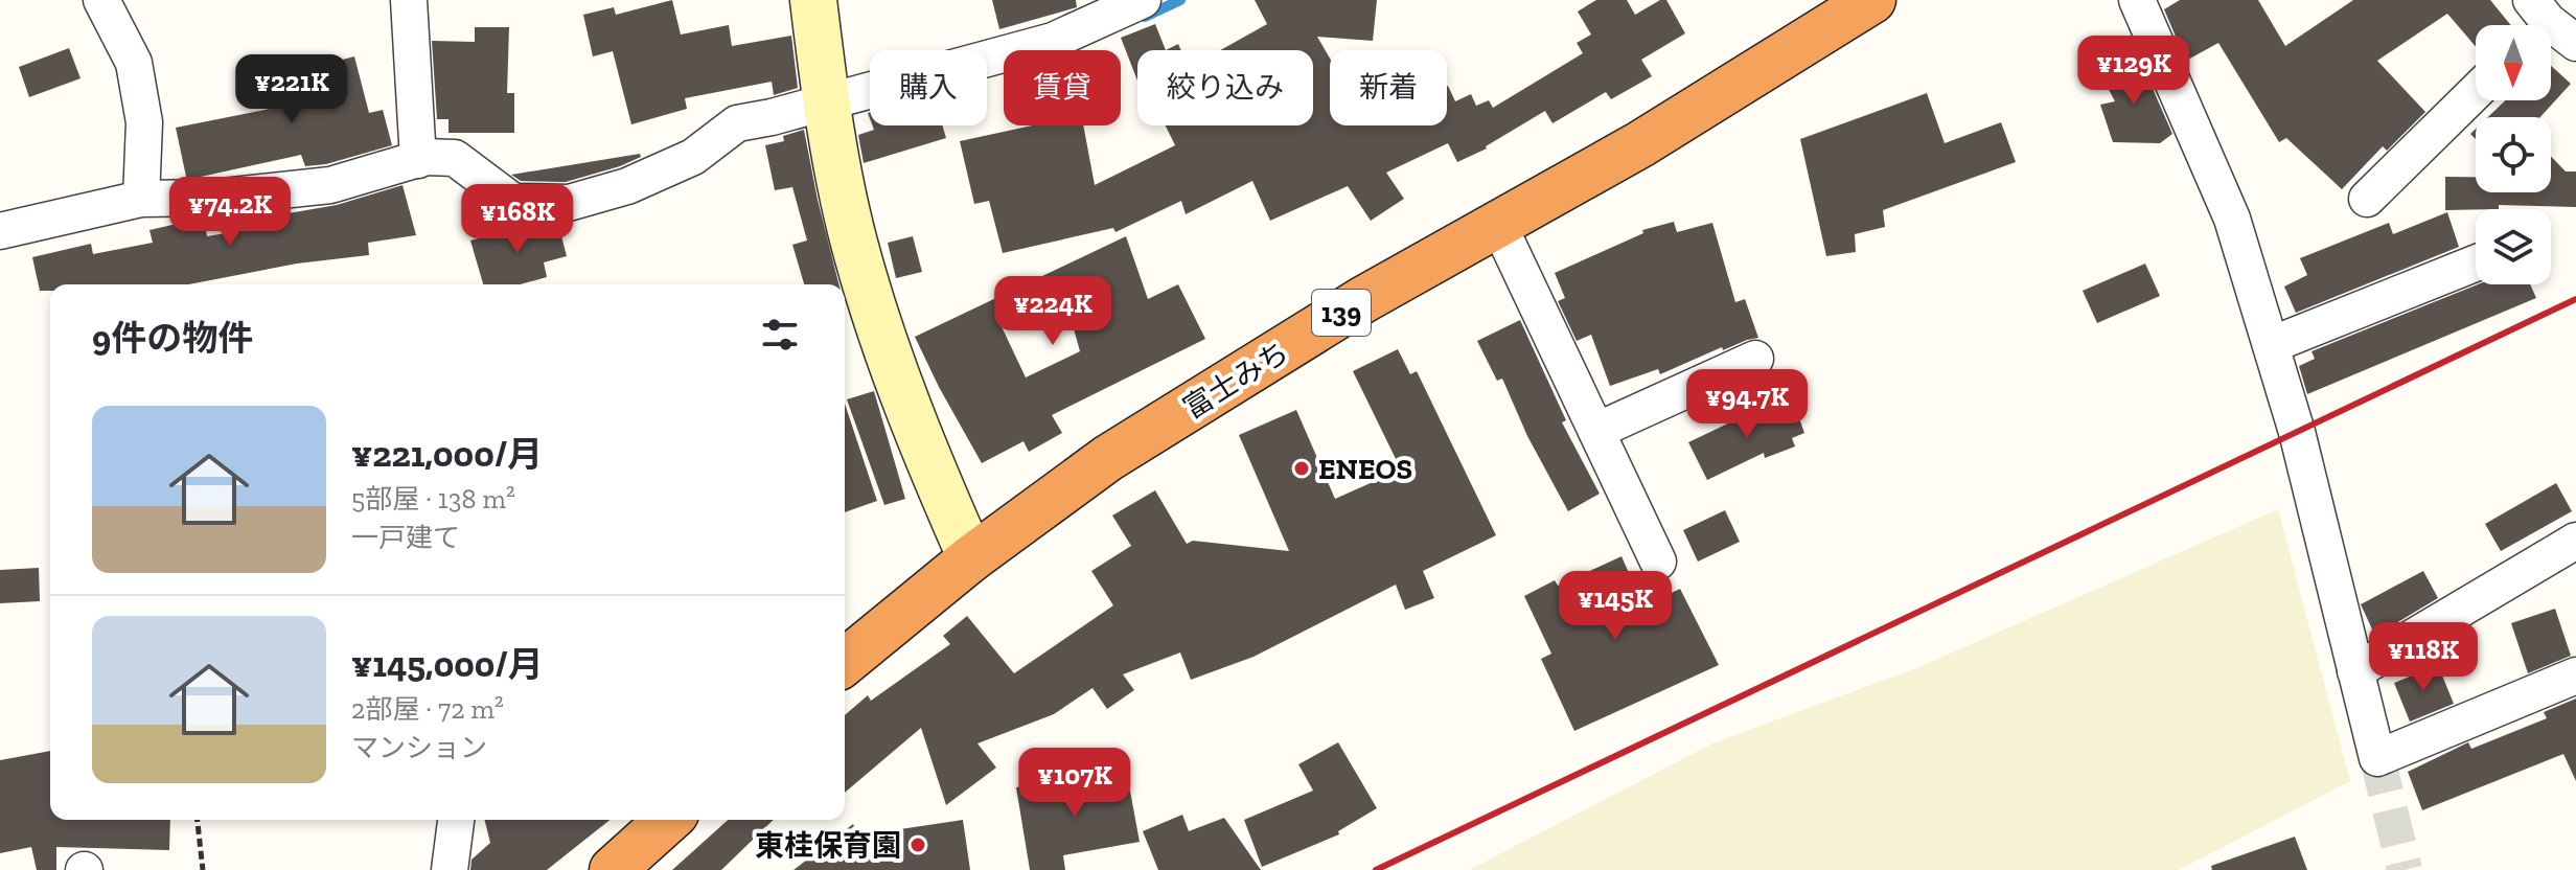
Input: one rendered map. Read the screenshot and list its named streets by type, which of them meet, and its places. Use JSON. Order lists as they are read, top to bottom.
{
  "streets": {
    "highway": ["139", "富士みち"]
  },
  "places": ["ENEOS", "東桂保育園"],
  "north": "bottom",
  "page": {
    "price": [
      "¥129K",
      "¥221K",
      "¥74.2K",
      "¥168K",
      "¥224K",
      "¥94.7K",
      "¥145K",
      "¥118K",
      "¥107K"
    ],
    "chip": [
      "購入",
      "賃貸",
      "絞り込み",
      "新着"
    ],
    "heading": "9件の物件",
    "list": [
      {
        "name": "¥221,000/月",
        "note": "5部屋 · 138 m² · 一戸建て"
      },
      {
        "name": "¥145,000/月",
        "note": "2部屋 · 72 m² · マンション"
      }
    ]
  }
}
